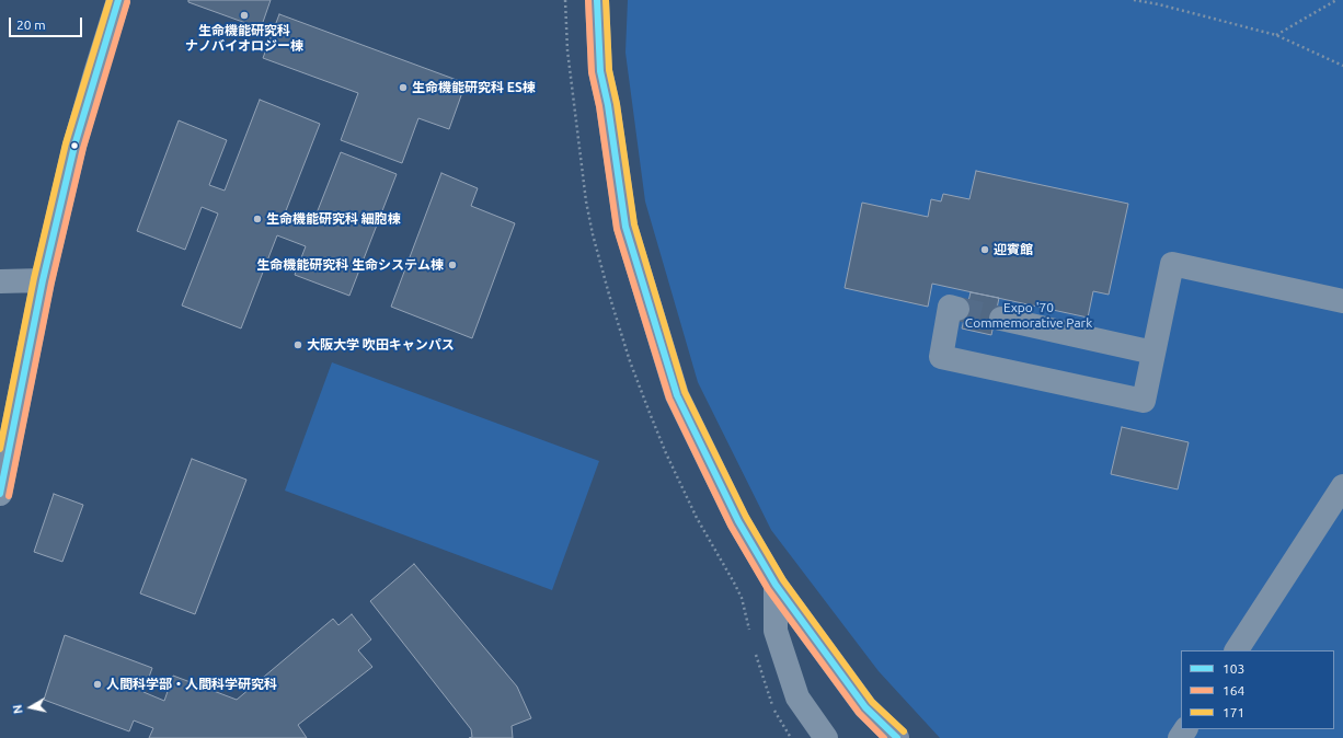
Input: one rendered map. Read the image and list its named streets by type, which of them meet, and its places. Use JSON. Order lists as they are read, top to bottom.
{
  "parks": ["Expo '70 Commemorative Park"],
  "places": [
    "生命機能研究科 ナノバイオロジー棟",
    "生命機能研究科 ES棟",
    "生命機能研究科 細胞棟",
    "迎賓館",
    "生命機能研究科 生命システム棟",
    "大阪大学 吹田キャンパス",
    "人間科学部・人間科学研究科"
  ],
  "lines": ["transit line 103", "transit line 164", "transit line 171"],
  "legend": ["103", "164", "171"],
  "scale_bar": "20 m",
  "north": "left"
}
